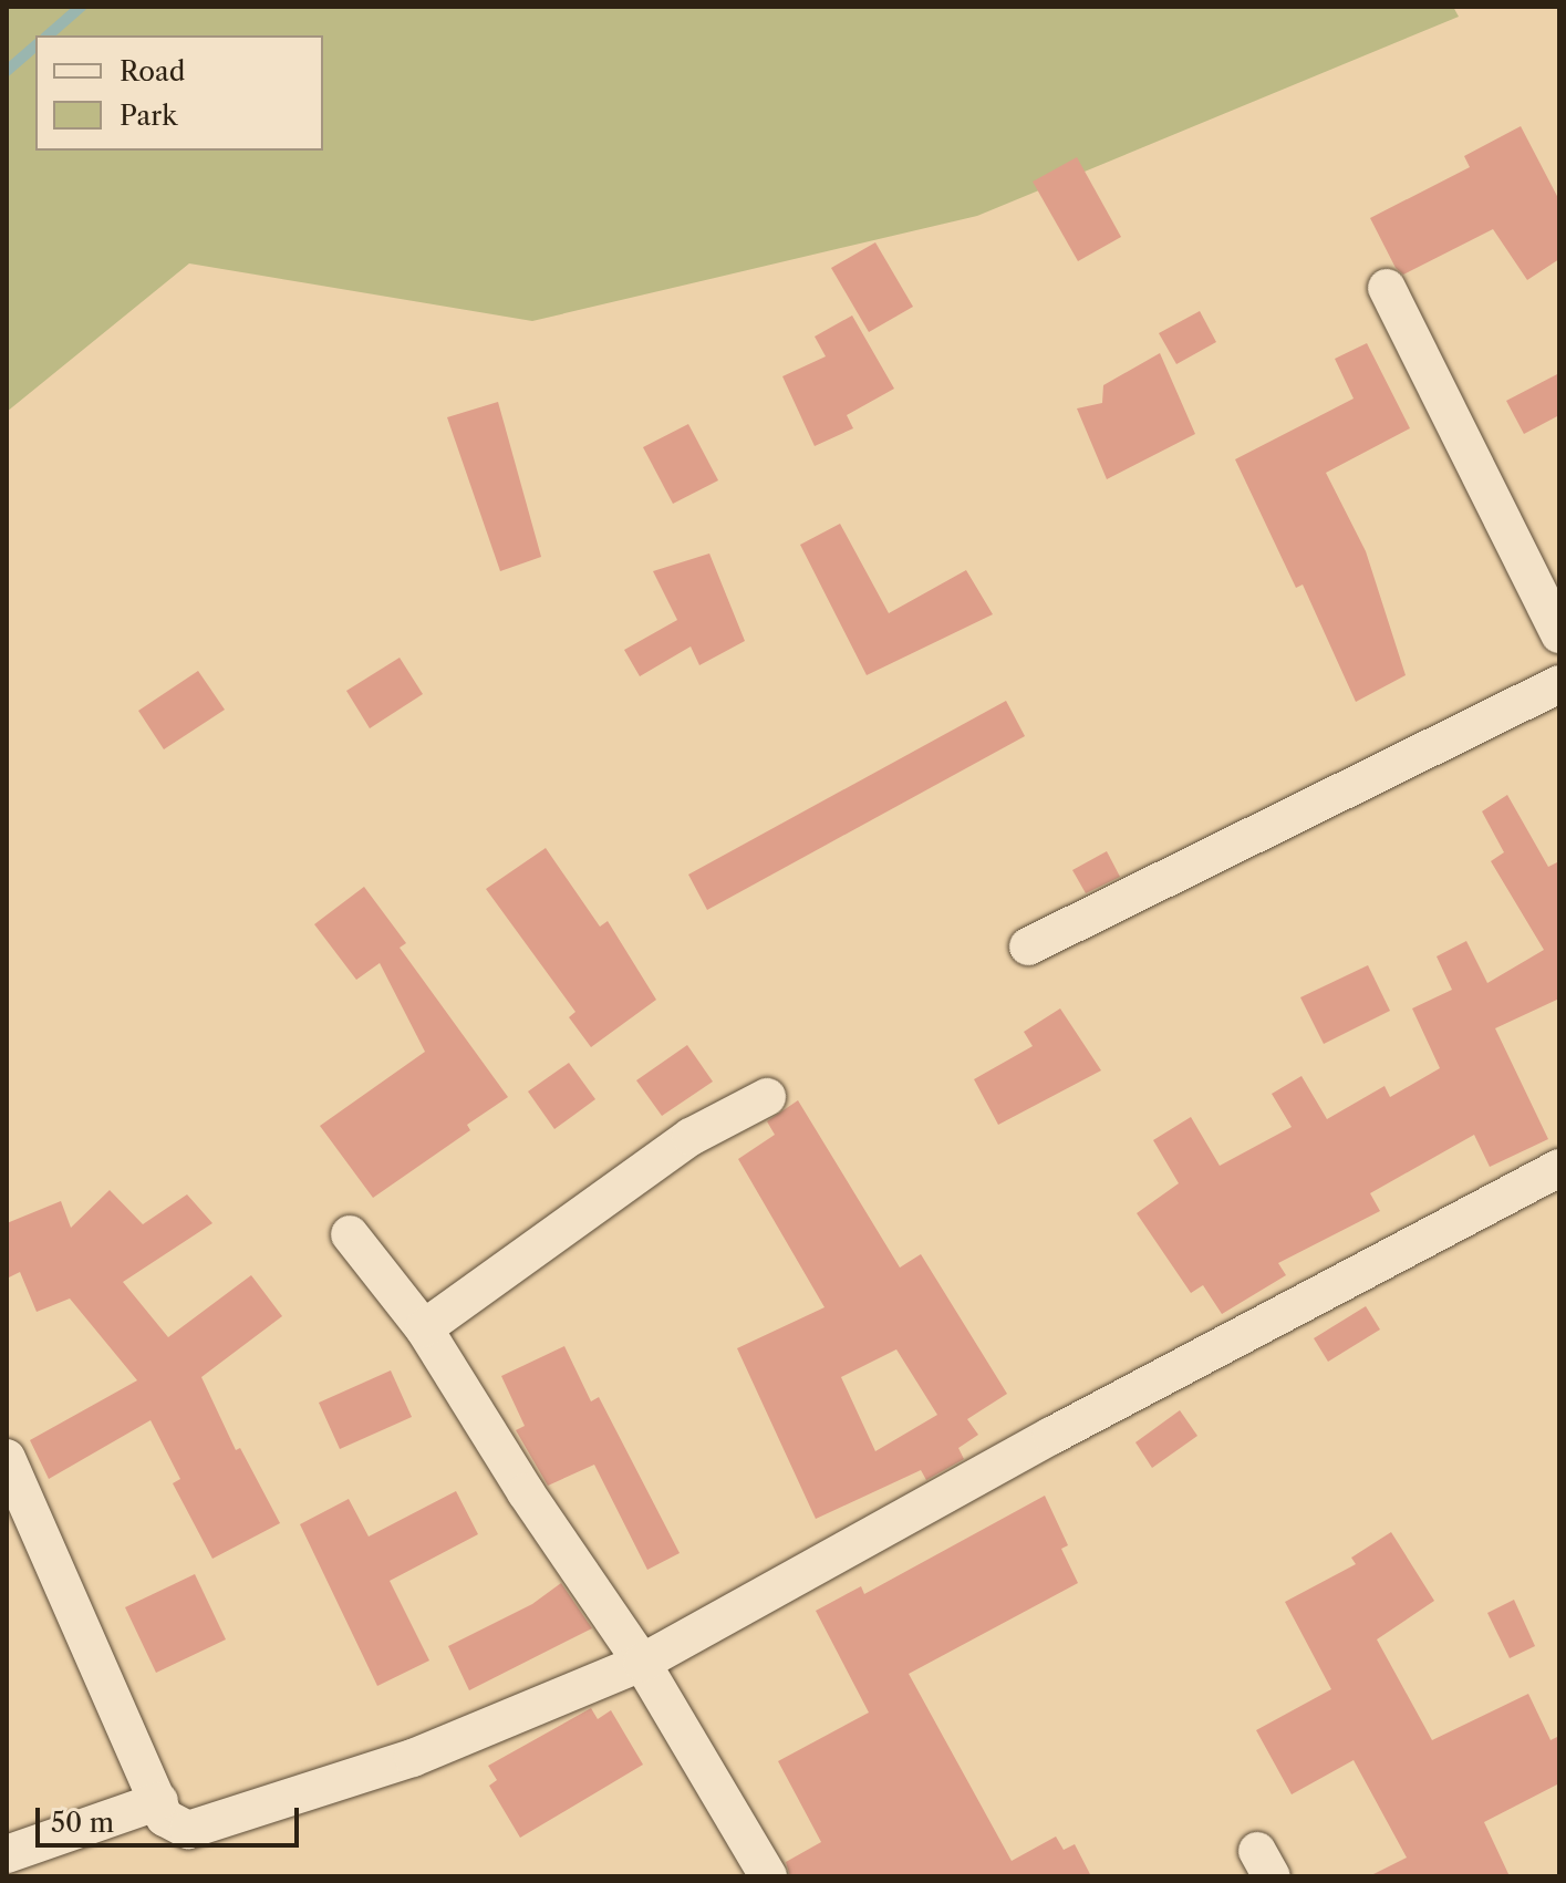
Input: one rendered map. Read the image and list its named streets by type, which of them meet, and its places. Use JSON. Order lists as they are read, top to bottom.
{
  "legend": ["Road", "Park"],
  "scale_bar": "50 m"
}
